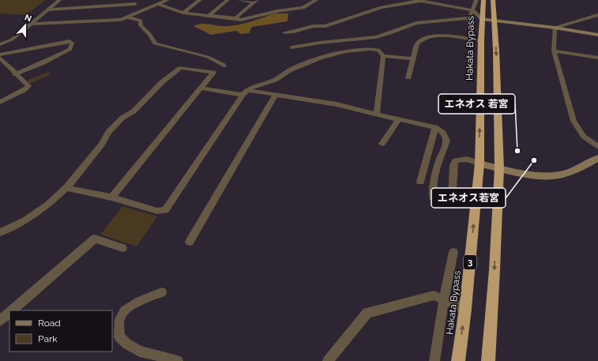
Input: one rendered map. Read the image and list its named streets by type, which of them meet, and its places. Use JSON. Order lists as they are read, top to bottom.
{
  "streets": {
    "highway": ["Hakata Bypass", "3"]
  },
  "places": ["エネオス 若宮", "エネオス若宮"],
  "legend": ["Road", "Park"],
  "north": "top"
}
